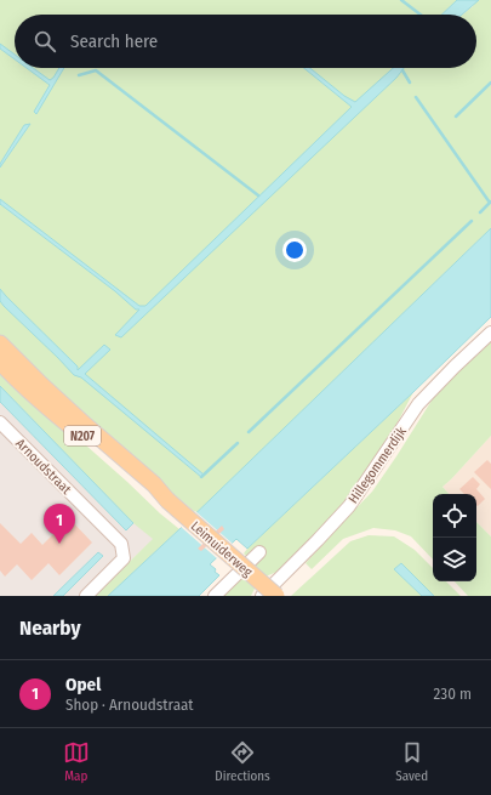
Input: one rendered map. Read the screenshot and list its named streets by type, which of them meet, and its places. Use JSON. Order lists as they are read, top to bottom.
{
  "streets": {
    "main road": ["N207", "Leimuiderweg"],
    "street": ["Hillegommerdijk", "Arnoudstraat"]
  },
  "page": {
    "search": "Search here",
    "pins": "1",
    "heading": "Nearby",
    "list": [
      {
        "mark": "1",
        "name": "Opel",
        "note": "Shop · Arnoudstraat",
        "value": "230 m"
      }
    ],
    "nav": ["Map", "Directions", "Saved"]
  }
}
